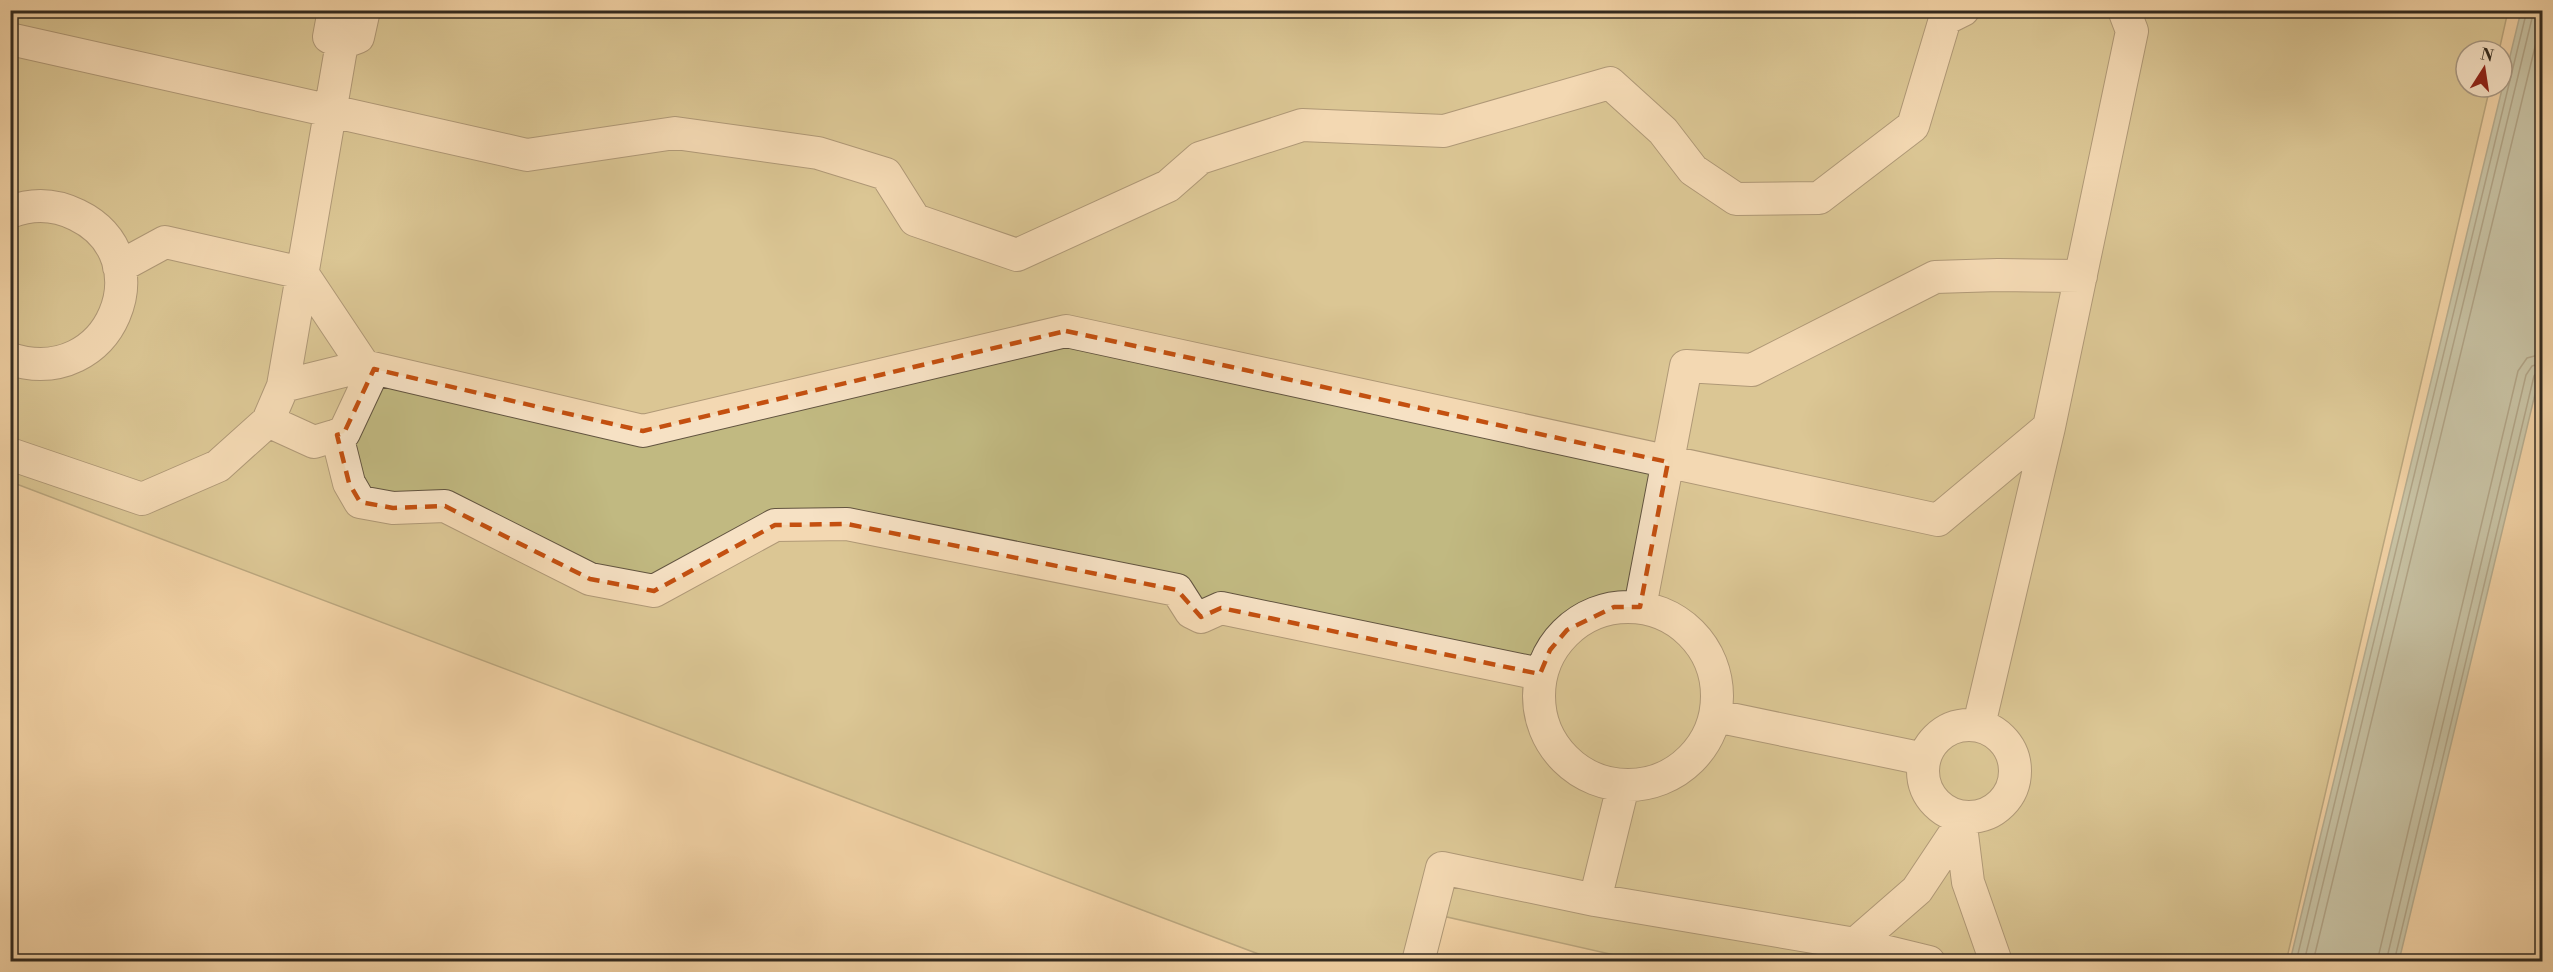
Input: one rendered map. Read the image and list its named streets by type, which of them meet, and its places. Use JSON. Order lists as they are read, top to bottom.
{
  "north": "top"
}
